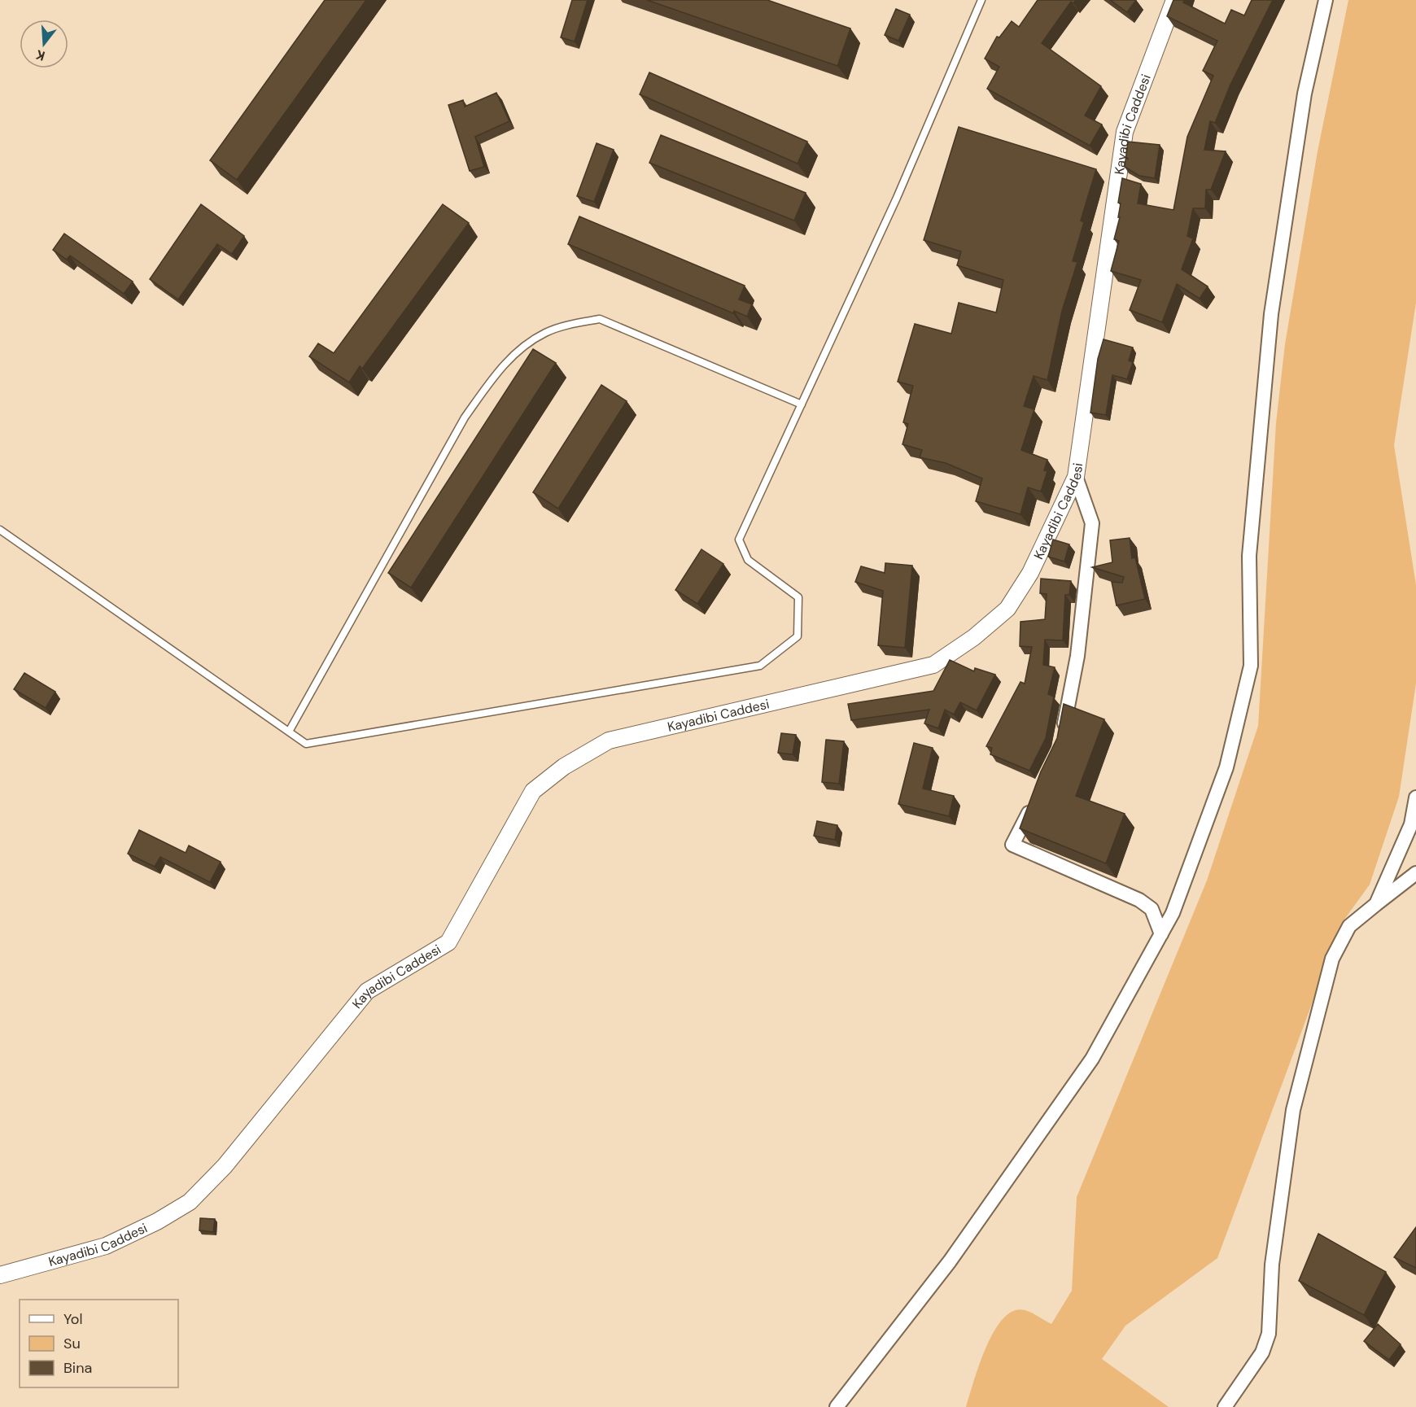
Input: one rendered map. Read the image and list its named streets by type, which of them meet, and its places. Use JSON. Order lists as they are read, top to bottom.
{
  "streets": {
    "street": ["Kayadibi Caddesi"]
  },
  "legend": ["Yol", "Su", "Bina"],
  "north": "bottom"
}
